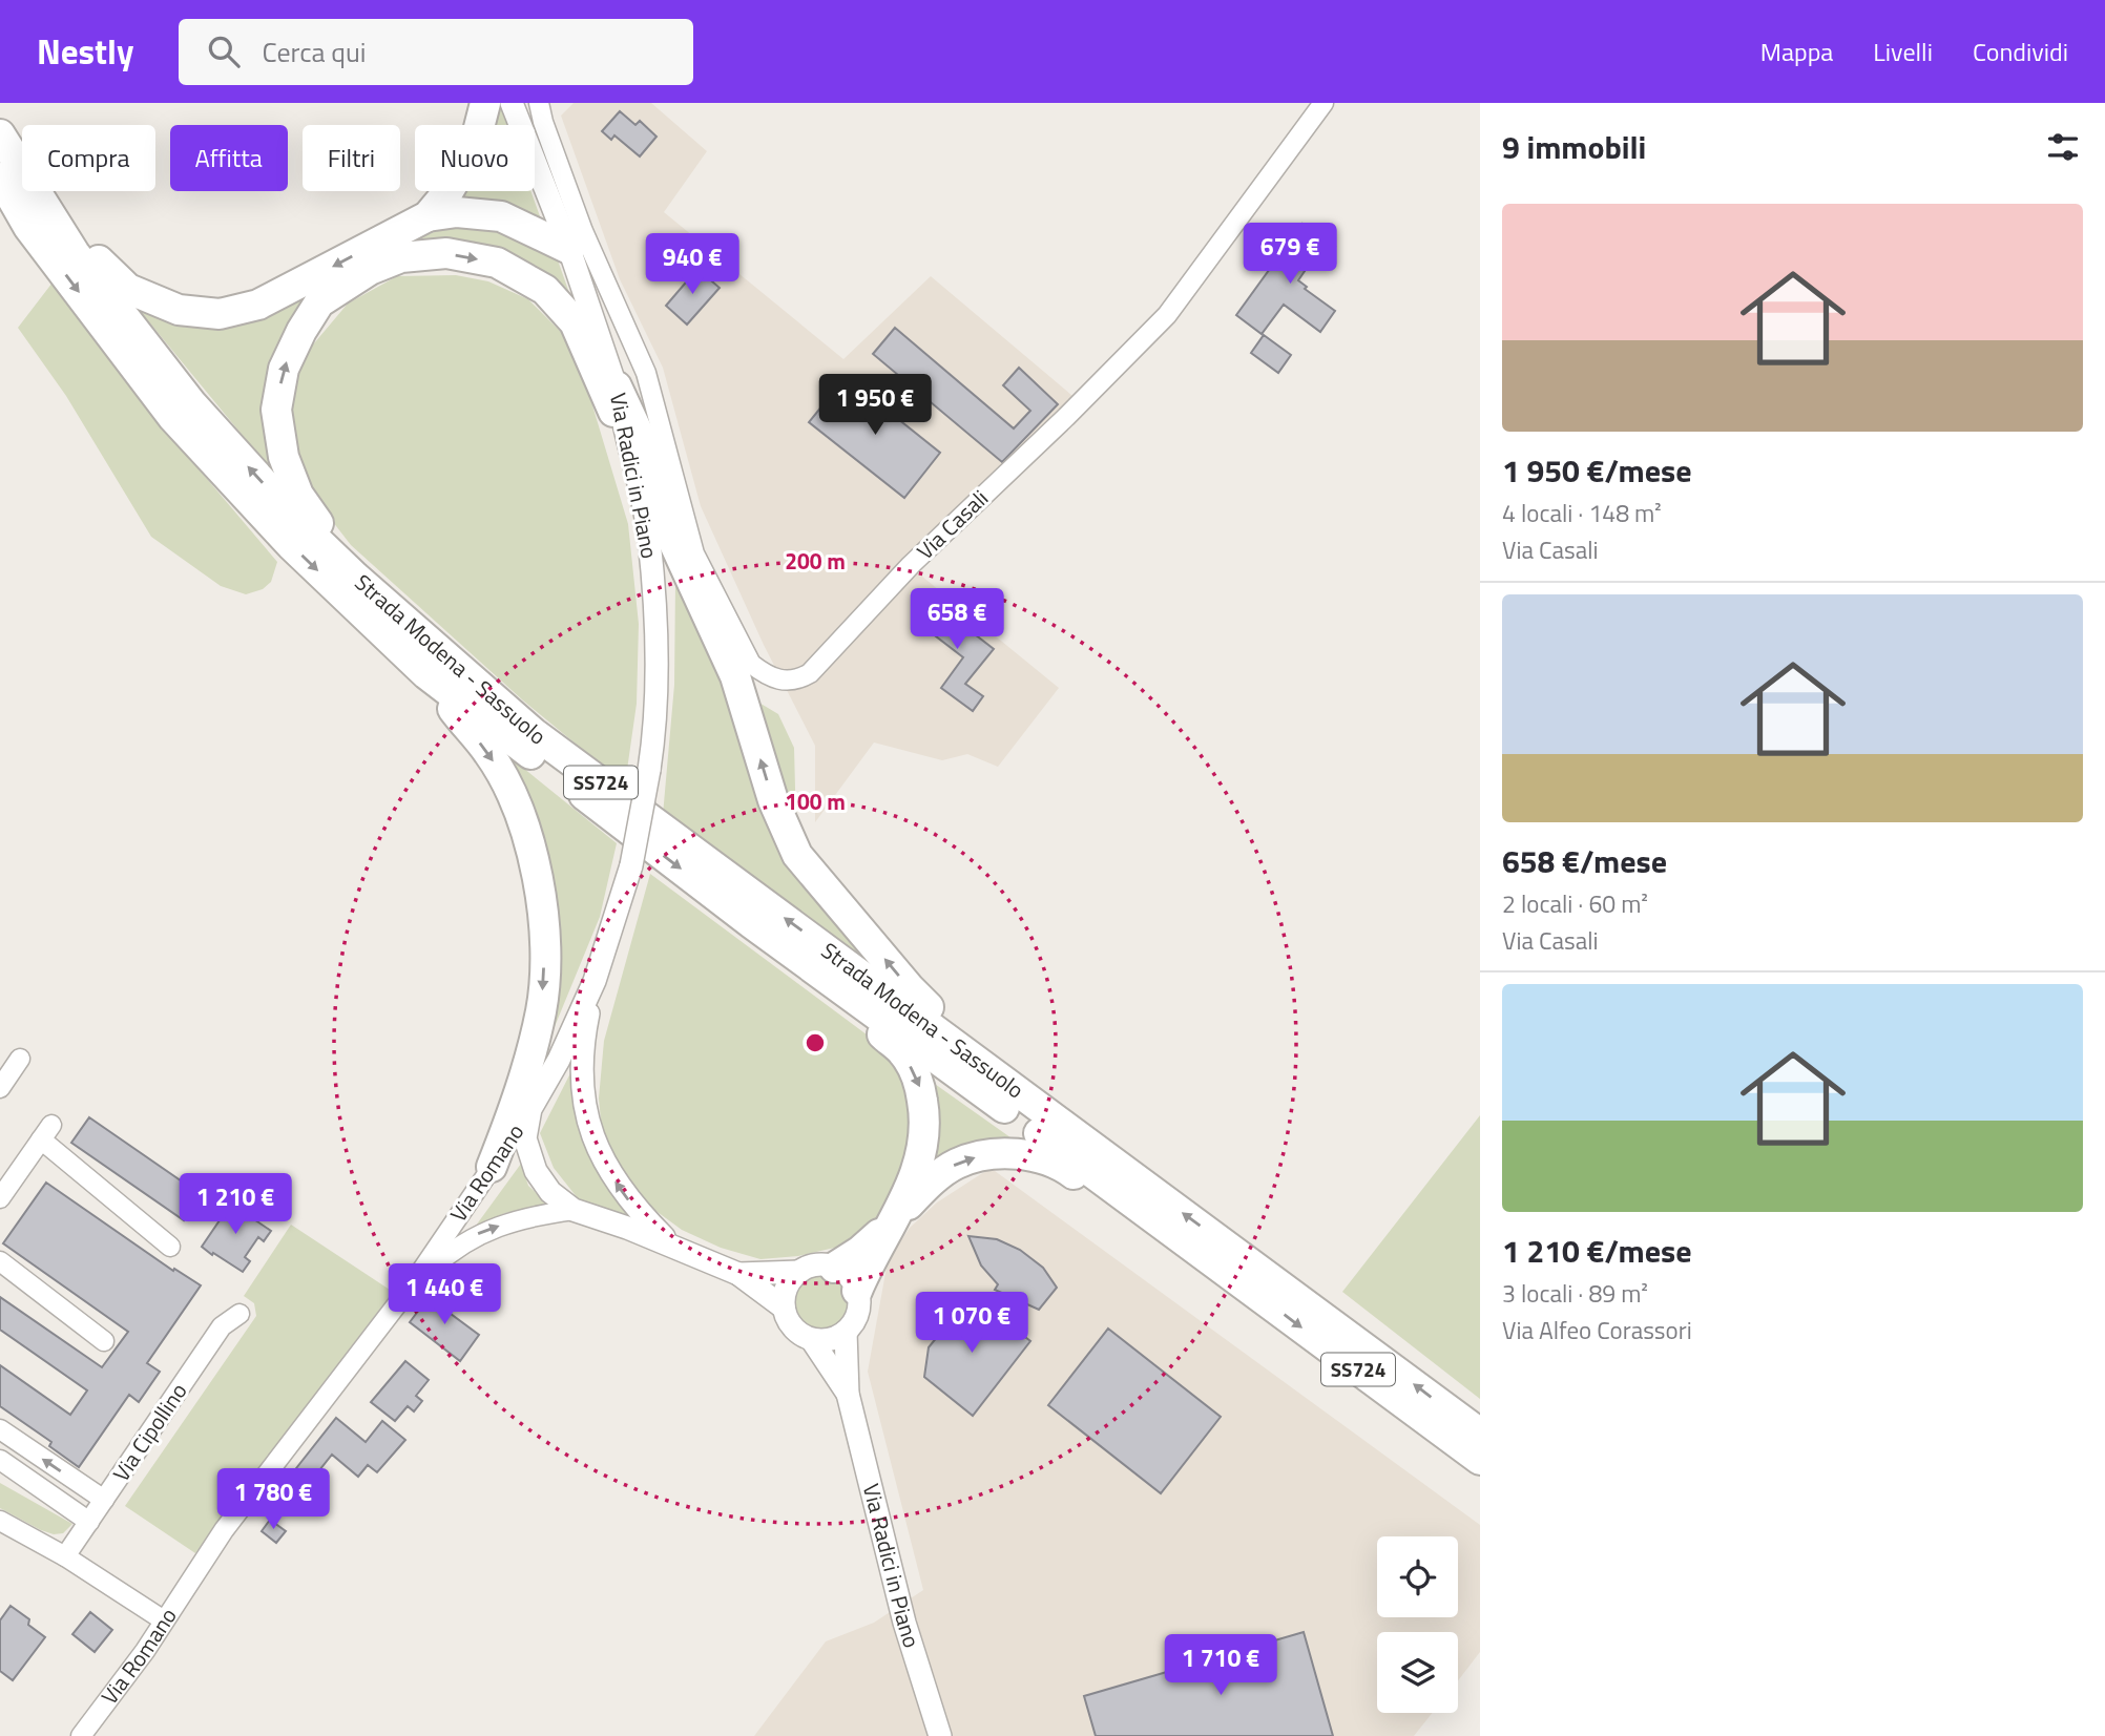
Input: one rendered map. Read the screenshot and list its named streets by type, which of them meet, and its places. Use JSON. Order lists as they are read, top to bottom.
{
  "streets": {
    "highway": ["Strada Modena - Sassuolo", "SS724"],
    "street": [
      "Via Radici in Piano",
      "Via Casali",
      "Via Romano",
      "Via Cipollino"
    ]
  },
  "crossings": [
    ["Via Radici in Piano", "Via Romano"],
    ["Strada Modena - Sassuolo", "SS724"]
  ],
  "page": {
    "header": "Nestly",
    "search": "Cerca qui",
    "nav": ["Mappa", "Livelli", "Condividi"],
    "heading": "9 immobili",
    "chip": [
      "Compra",
      "Affitta",
      "Filtri",
      "Nuovo"
    ],
    "list": [
      {
        "name": "1 950 €/mese",
        "note": "4 locali · 148 m² · Via Casali"
      },
      {
        "name": "658 €/mese",
        "note": "2 locali · 60 m² · Via Casali"
      },
      {
        "name": "1 210 €/mese",
        "note": "3 locali · 89 m² · Via Alfeo Corassori"
      }
    ],
    "price": [
      "679 €",
      "940 €",
      "1 950 €",
      "658 €",
      "1 210 €",
      "1 440 €",
      "1 070 €",
      "1 780 €",
      "1 710 €"
    ]
  },
  "rings": ["200 m", "100 m"]
}
